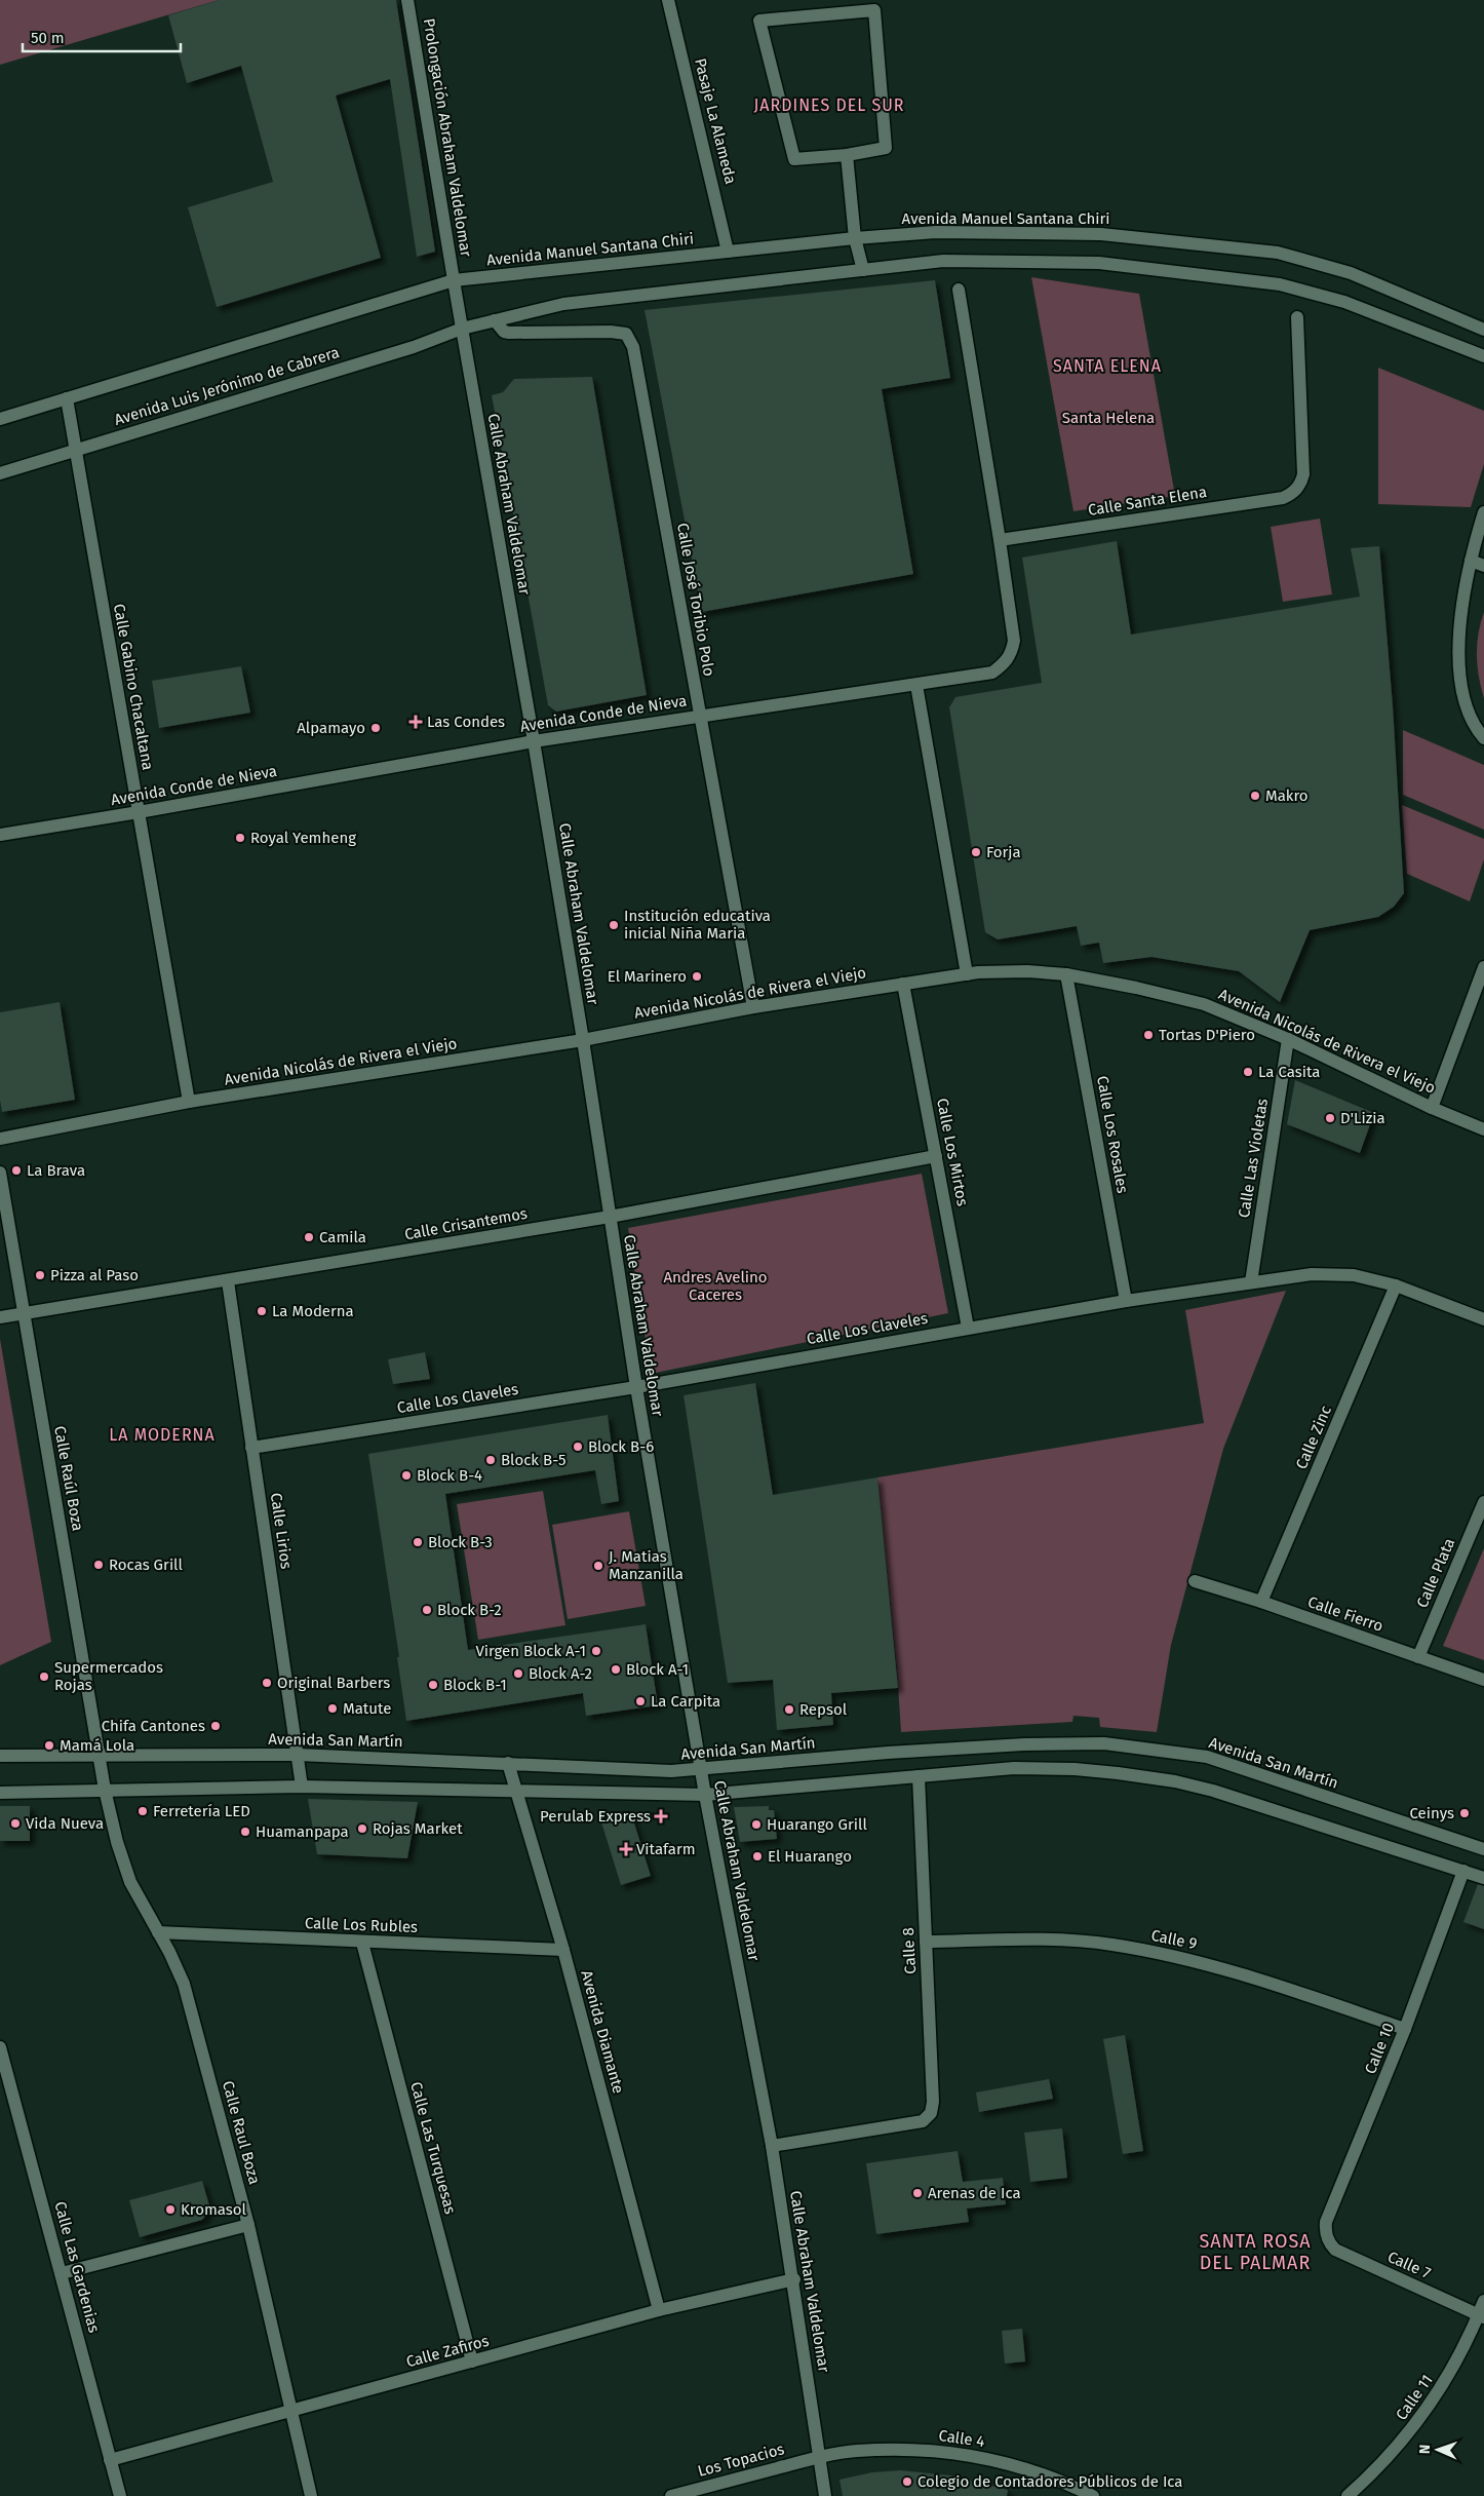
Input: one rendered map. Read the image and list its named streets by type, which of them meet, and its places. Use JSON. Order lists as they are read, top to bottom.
{
  "streets": {
    "street": [
      "Pasaje La Alameda",
      "Prolongación Abraham Valdelomar",
      "Avenida Manuel Santana Chiri",
      "Avenida Luis Jerónimo de Cabrera",
      "Calle Santa Elena",
      "Calle Abraham Valdelomar",
      "Calle José Toribio Polo",
      "Calle Gabino Chacaltana",
      "Avenida Conde de Nieva",
      "Avenida Nicolás de Rivera el Viejo",
      "Calle Los Rosales",
      "Calle Los Mirtos",
      "Calle Las Violetas",
      "Calle Crisantemos",
      "Calle Los Claveles",
      "Calle Zinc",
      "Calle Raúl Boza",
      "Calle Lirios",
      "Calle Plata",
      "Calle Fierro",
      "Avenida San Martín",
      "Calle Los Rubles",
      "Calle 9",
      "Calle 8",
      "Avenida Diamante",
      "Calle 10",
      "Calle Raul Boza",
      "Calle Las Turquesas",
      "Calle 7",
      "Calle Las Gardenias",
      "Calle Zafiros",
      "Calle 11",
      "Calle 4",
      "Los Topacios"
    ]
  },
  "crossings": [
    ["Pasaje La Alameda", "Avenida Manuel Santana Chiri"],
    ["Prolongación Abraham Valdelomar", "Avenida Manuel Santana Chiri"],
    ["Prolongación Abraham Valdelomar", "Calle Abraham Valdelomar"],
    ["Avenida Manuel Santana Chiri", "Calle Abraham Valdelomar"],
    ["Avenida Luis Jerónimo de Cabrera", "Calle Abraham Valdelomar"],
    ["Avenida Luis Jerónimo de Cabrera", "Calle Gabino Chacaltana"],
    ["Calle Santa Elena", "Avenida Conde de Nieva"],
    ["Calle Abraham Valdelomar", "Avenida Conde de Nieva"],
    ["Calle Abraham Valdelomar", "Avenida Nicolás de Rivera el Viejo"],
    ["Calle Abraham Valdelomar", "Calle Crisantemos"],
    ["Calle Abraham Valdelomar", "Calle Los Claveles"],
    ["Calle Abraham Valdelomar", "Avenida San Martín"],
    ["Calle Abraham Valdelomar", "Calle 8"],
    ["Calle Abraham Valdelomar", "Calle Zafiros"],
    ["Calle Abraham Valdelomar", "Calle 4"],
    ["Calle Abraham Valdelomar", "Los Topacios"],
    ["Calle José Toribio Polo", "Avenida Conde de Nieva"],
    ["Calle José Toribio Polo", "Avenida Nicolás de Rivera el Viejo"],
    ["Calle Gabino Chacaltana", "Avenida Conde de Nieva"],
    ["Calle Gabino Chacaltana", "Avenida Nicolás de Rivera el Viejo"],
    ["Avenida Nicolás de Rivera el Viejo", "Calle Los Rosales"],
    ["Avenida Nicolás de Rivera el Viejo", "Calle Los Mirtos"],
    ["Avenida Nicolás de Rivera el Viejo", "Calle Las Violetas"],
    ["Calle Los Rosales", "Calle Los Claveles"],
    ["Calle Los Mirtos", "Calle Crisantemos"],
    ["Calle Los Mirtos", "Calle Los Claveles"],
    ["Calle Las Violetas", "Calle Los Claveles"],
    ["Calle Crisantemos", "Calle Raúl Boza"],
    ["Calle Crisantemos", "Calle Lirios"],
    ["Calle Los Claveles", "Calle Zinc"],
    ["Calle Los Claveles", "Calle Lirios"],
    ["Calle Zinc", "Calle Fierro"],
    ["Calle Raúl Boza", "Avenida San Martín"],
    ["Calle Raúl Boza", "Calle Raul Boza"],
    ["Calle Lirios", "Avenida San Martín"],
    ["Calle Plata", "Calle Fierro"],
    ["Avenida San Martín", "Avenida Diamante"],
    ["Calle Los Rubles", "Avenida Diamante"],
    ["Calle Los Rubles", "Calle Raul Boza"],
    ["Calle Los Rubles", "Calle Las Turquesas"],
    ["Calle 9", "Calle 8"],
    ["Calle 9", "Calle 10"],
    ["Avenida Diamante", "Calle Zafiros"],
    ["Calle 10", "Calle 7"],
    ["Calle Raul Boza", "Calle Zafiros"],
    ["Calle Las Turquesas", "Calle Zafiros"],
    ["Calle 7", "Calle 11"],
    ["Calle Las Gardenias", "Calle Zafiros"],
    ["Calle 4", "Los Topacios"]
  ],
  "districts": [
    "JARDINES DEL SUR",
    "SANTA ELENA",
    "LA MODERNA",
    "SANTA ROSA DEL PALMAR"
  ],
  "parks": ["Santa Helena", "Andres Avelino Caceres"],
  "places": {
    "health": ["Las Condes", "Perulab Express", "Vitafarm"],
    "other": [
      "Alpamayo",
      "Makro",
      "Royal Yemheng",
      "Forja",
      "Institución educativa inicial Niña Maria",
      "El Marinero",
      "Tortas D'Piero",
      "La Casita",
      "D'Lizia",
      "La Brava",
      "Camila",
      "Pizza al Paso",
      "La Moderna",
      "Block B-6",
      "Block B-5",
      "Block B-4",
      "Block B-3",
      "Rocas Grill",
      "J. Matias Manzanilla",
      "Block B-2",
      "Virgen Block A-1",
      "Block A-1",
      "Block A-2",
      "Supermercados Rojas",
      "Original Barbers",
      "Block B-1",
      "La Carpita",
      "Matute",
      "Repsol",
      "Chifa Cantones",
      "Mamá Lola",
      "Ferretería LED",
      "Ceinys",
      "Vida Nueva",
      "Huarango Grill",
      "Rojas Market",
      "Huamanpapa",
      "El Huarango",
      "Arenas de Ica",
      "Kromasol",
      "Colegio de Contadores Públicos de Ica"
    ]
  },
  "scale_bar": "50 m",
  "north": "left"
}
